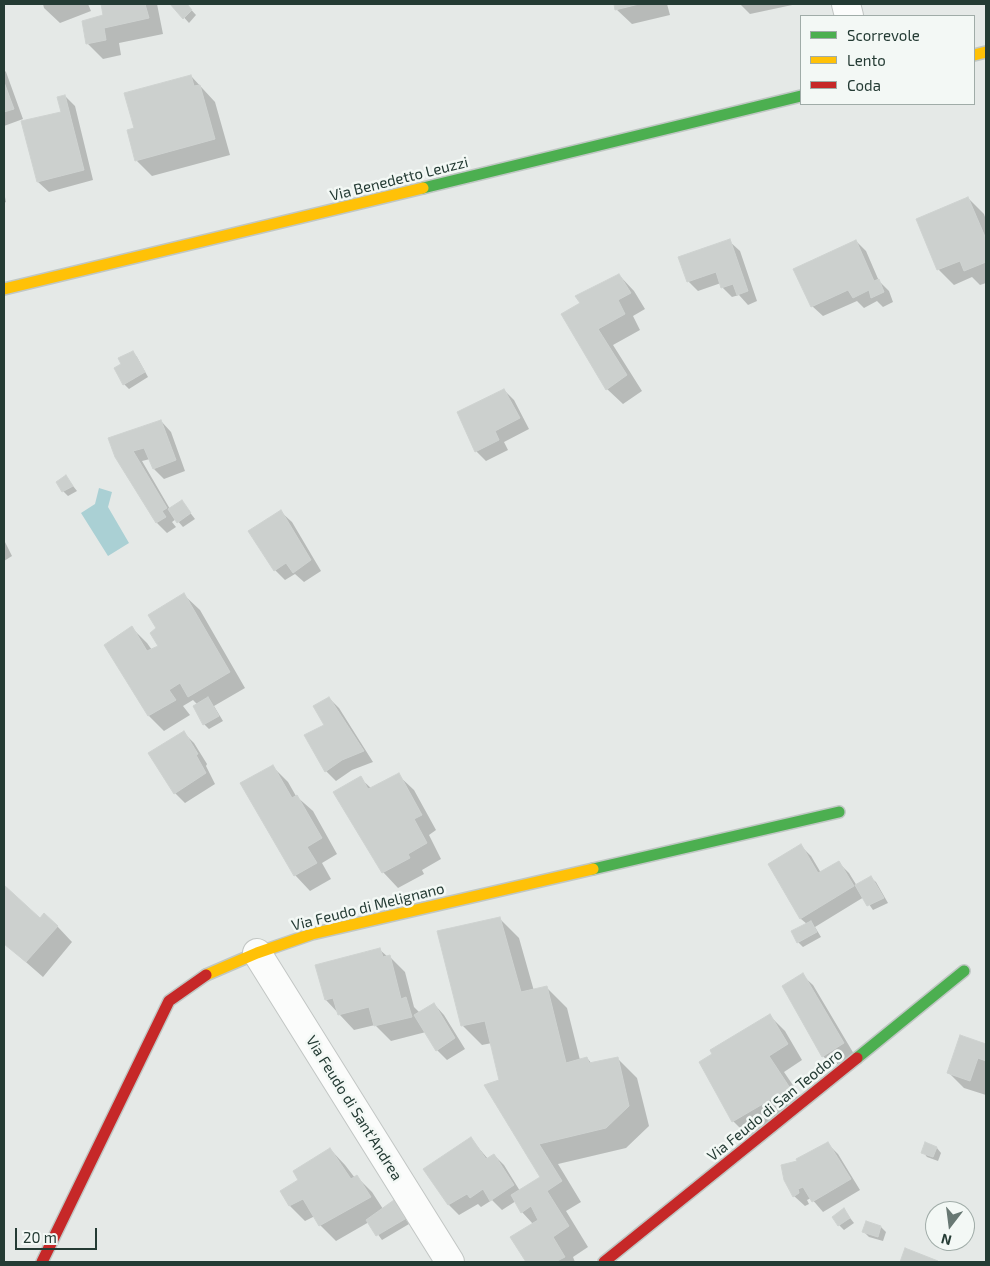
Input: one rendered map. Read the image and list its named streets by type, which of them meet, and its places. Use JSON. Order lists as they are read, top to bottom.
{
  "streets": {
    "street": [
      "Via Benedetto Leuzzi",
      "Via Feudo di Melignano",
      "Via Feudo di San Teodoro",
      "Via Feudo di Sant'Andrea"
    ]
  },
  "crossings": [
    ["Via Feudo di Melignano", "Via Feudo di Sant'Andrea"]
  ],
  "legend": ["Scorrevole", "Lento", "Coda"],
  "scale_bar": "20 m",
  "north": "bottom"
}
